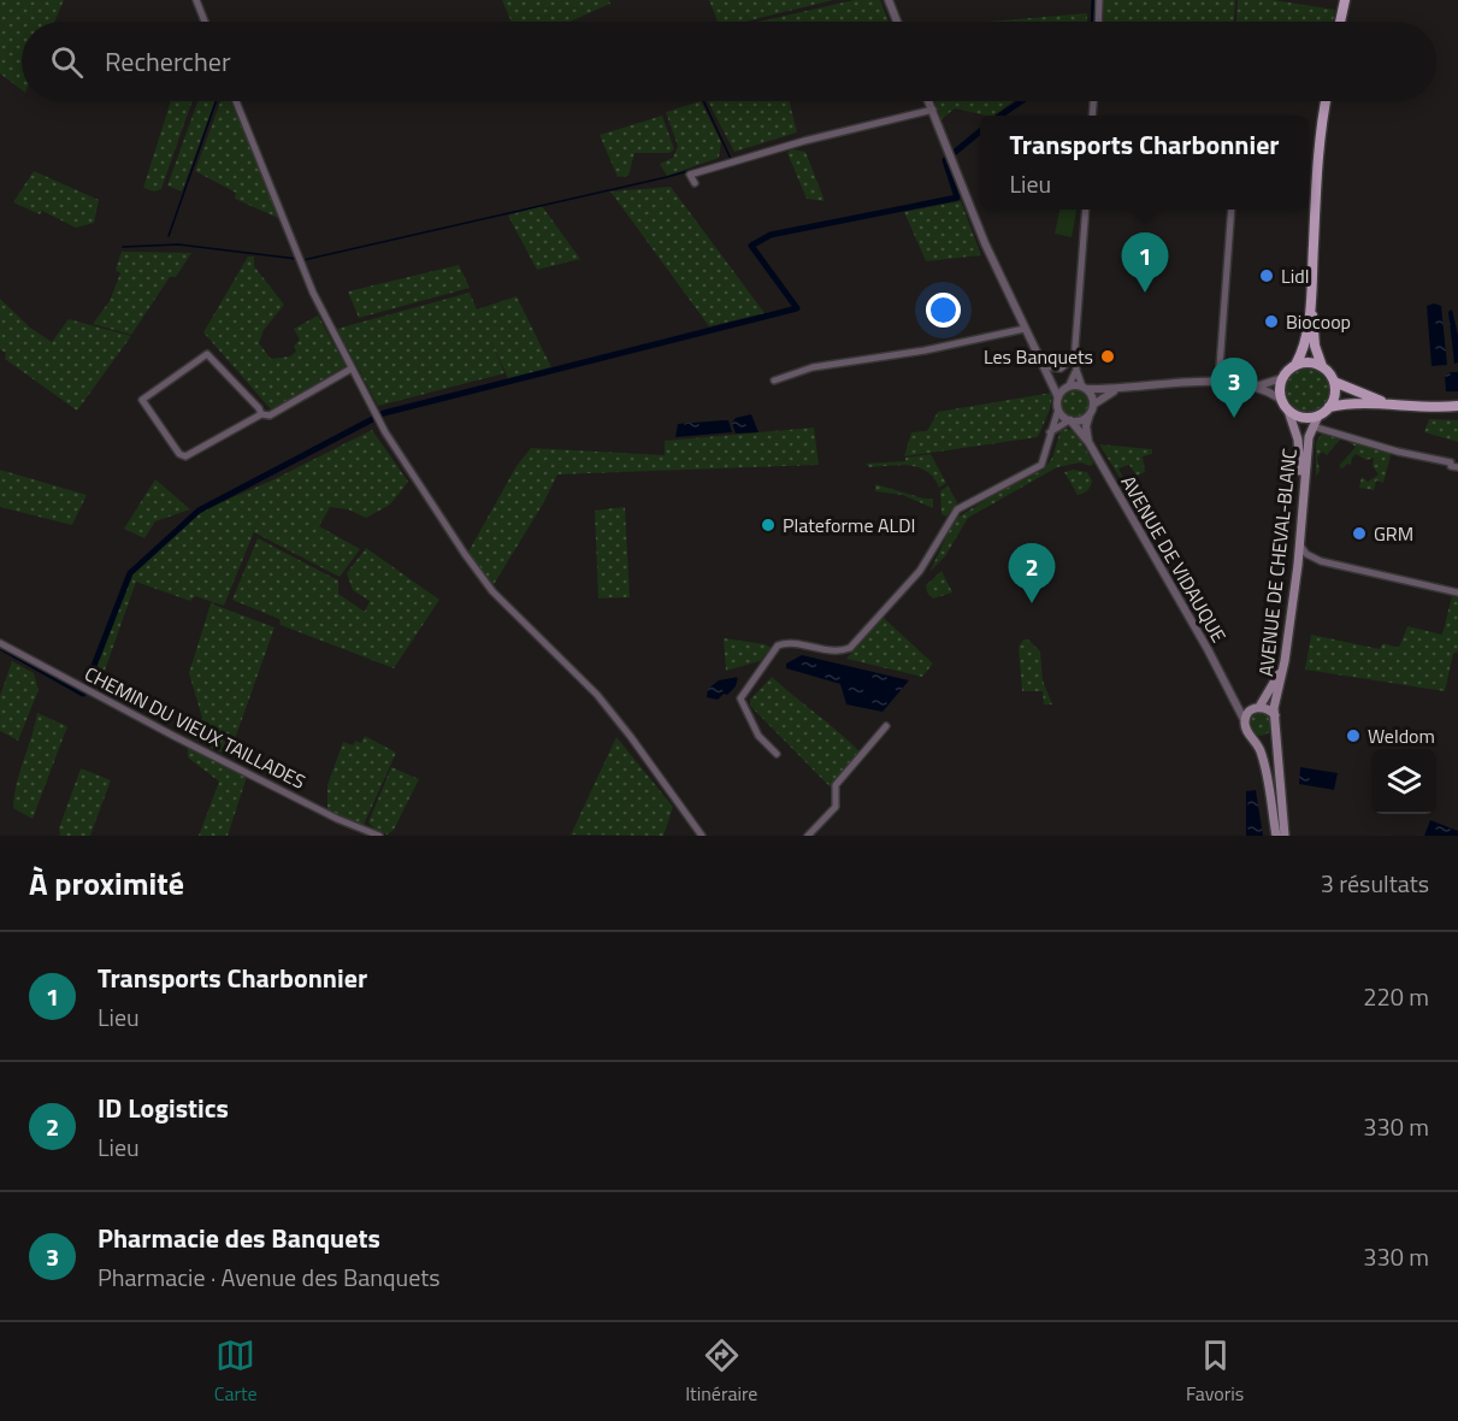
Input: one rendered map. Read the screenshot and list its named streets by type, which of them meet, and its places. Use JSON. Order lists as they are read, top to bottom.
{
  "streets": {
    "main road": ["AVENUE DE CHEVAL-BLANC"],
    "street": ["AVENUE DE VIDAUQUE", "CHEMIN DU VIEUX TAILLADES"]
  },
  "crossings": [
    ["AVENUE DE VIDAUQUE", "AVENUE DE CHEVAL-BLANC"]
  ],
  "places": [
    "Lidl",
    "Biocoop",
    "Les Banquets",
    "Plateforme ALDI",
    "GRM",
    "Weldom"
  ],
  "page": {
    "search": "Rechercher",
    "popup": ["Transports Charbonnier", "Lieu"],
    "pins": ["1", "3", "2"],
    "heading": ["À proximité", "3 résultats"],
    "list": [
      {
        "mark": "1",
        "name": "Transports Charbonnier",
        "note": "Lieu",
        "value": "220 m"
      },
      {
        "mark": "2",
        "name": "ID Logistics",
        "note": "Lieu",
        "value": "330 m"
      },
      {
        "mark": "3",
        "name": "Pharmacie des Banquets",
        "note": "Pharmacie · Avenue des Banquets",
        "value": "330 m"
      }
    ],
    "nav": ["Carte", "Itinéraire", "Favoris"]
  }
}
